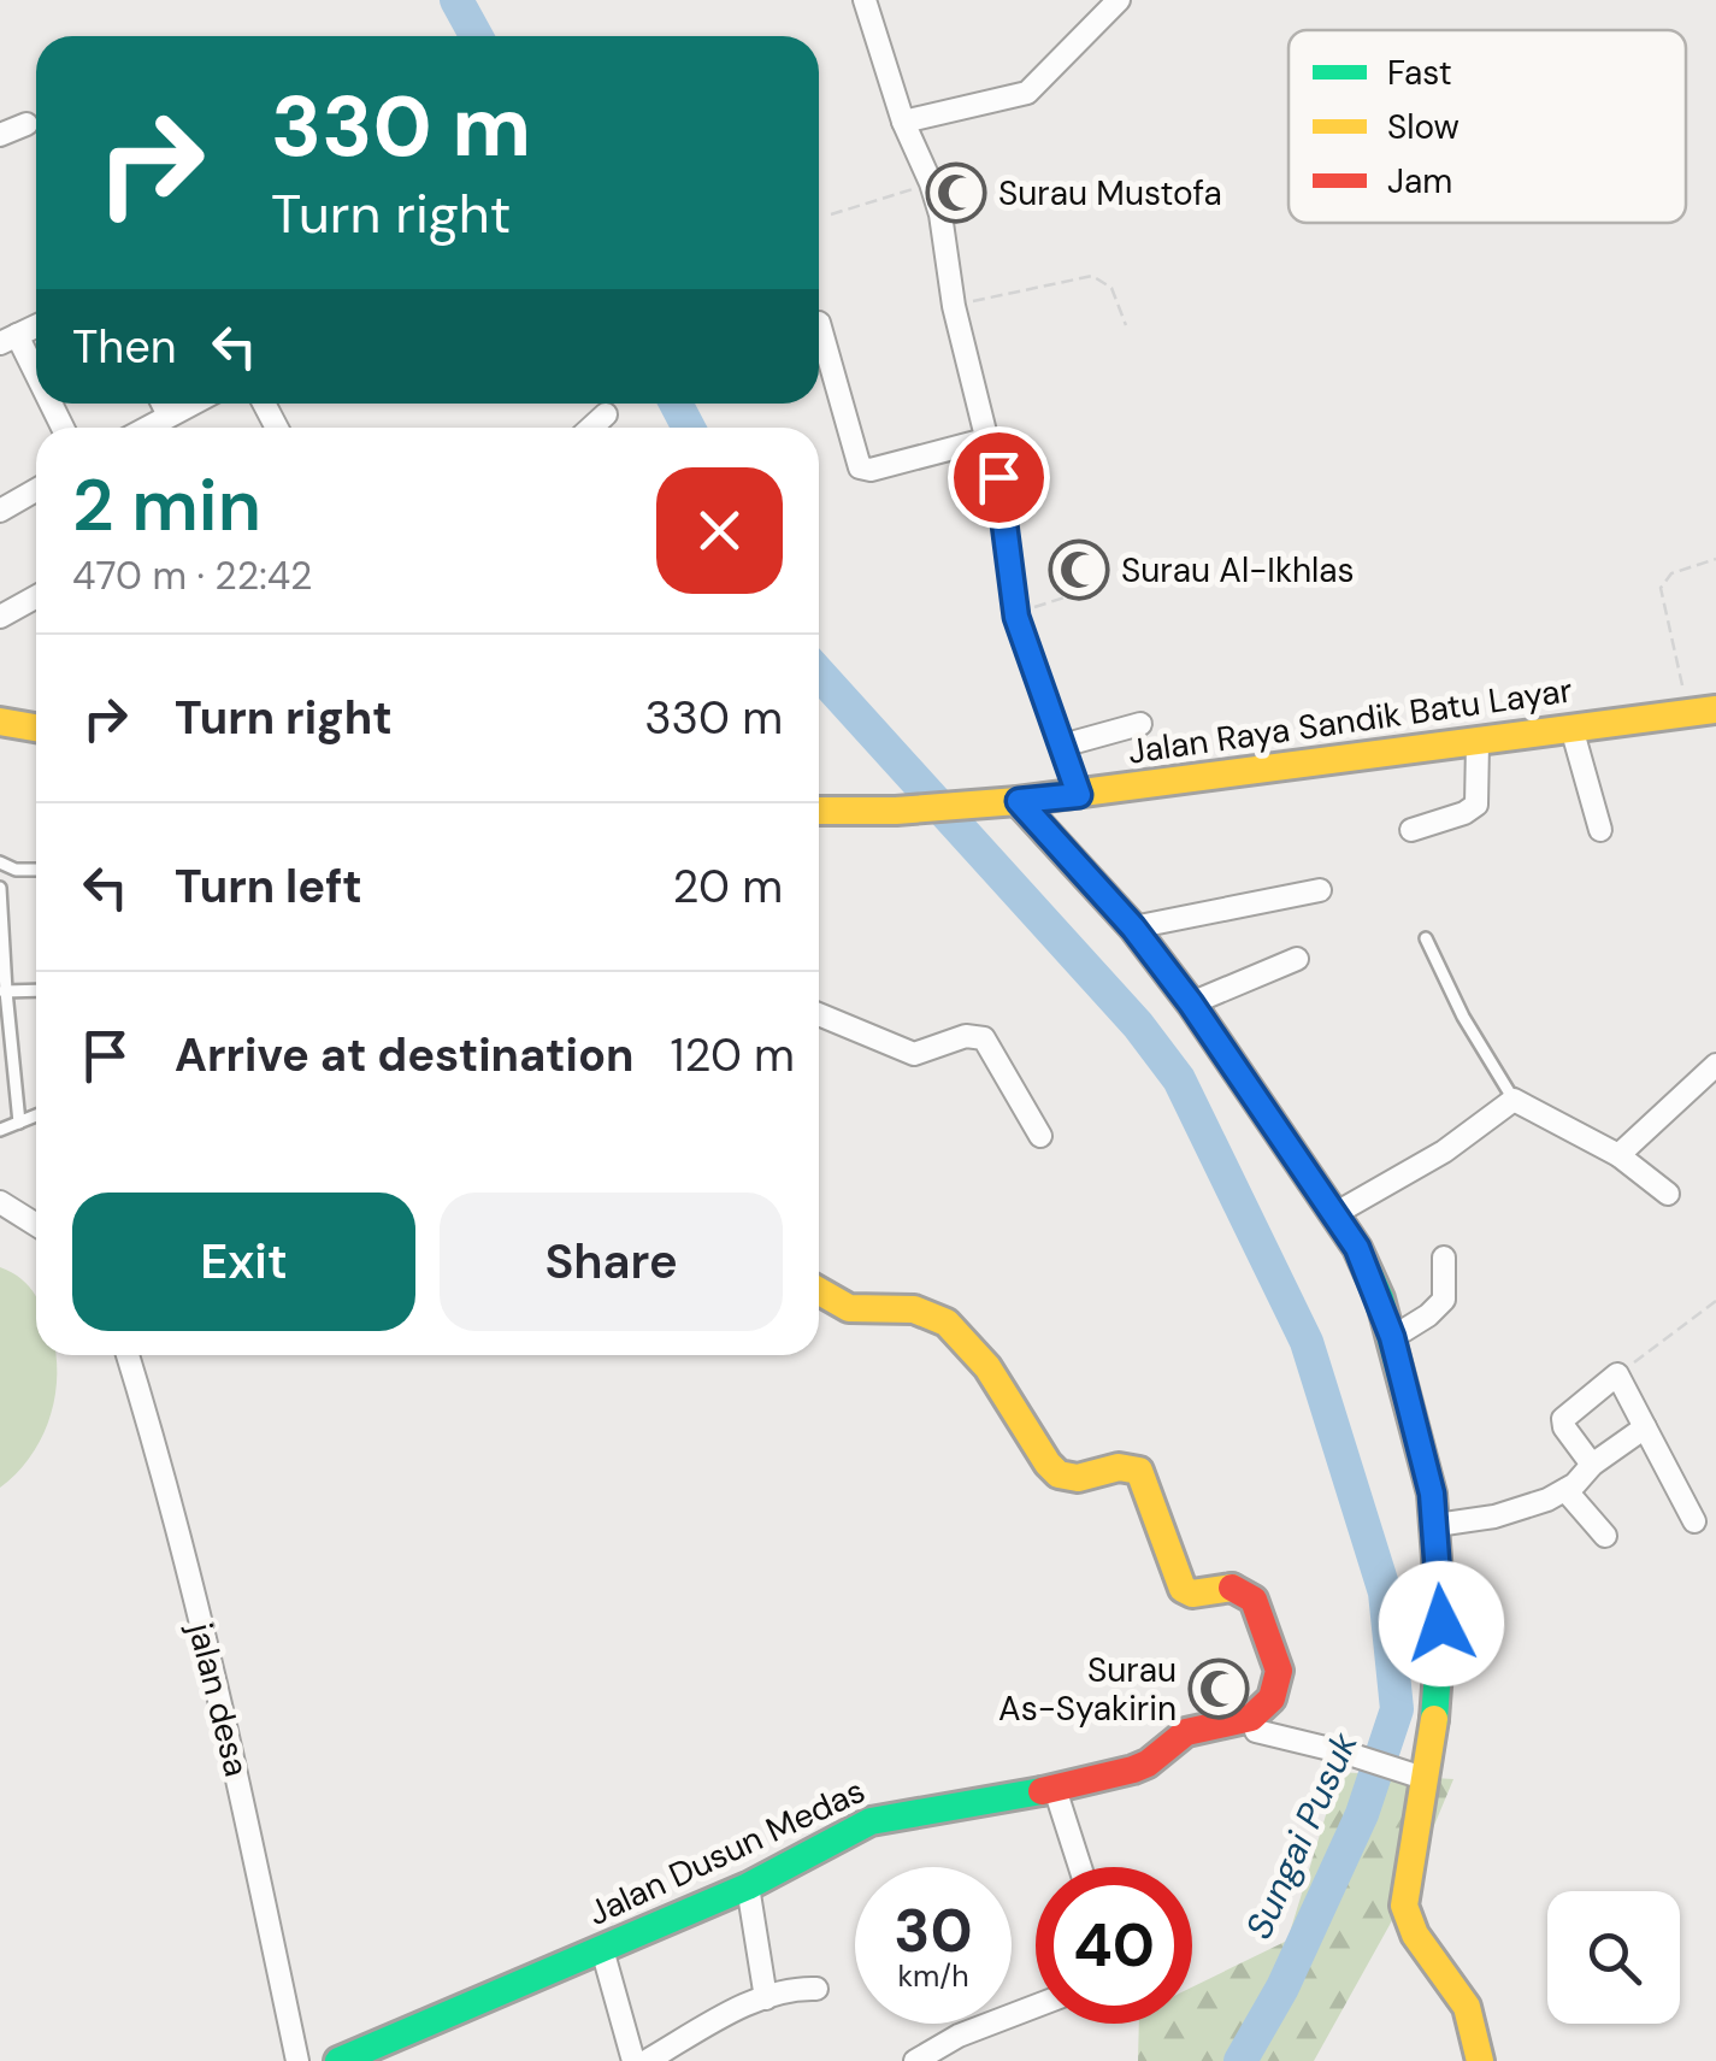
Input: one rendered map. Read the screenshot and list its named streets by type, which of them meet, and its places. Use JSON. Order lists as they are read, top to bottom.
{
  "streets": {
    "street": ["Jalan Raya Sandik Batu Layar", "jalan desa", "Jalan Dusun Medas"]
  },
  "water": ["Sungai Pusuk"],
  "places": {
    "mosque": ["Surau Mustofa", "Surau Al-Ikhlas", "Surau As-Syakirin"]
  },
  "legend": ["Fast", "Slow", "Jam"],
  "page": {
    "turn": ["330 m", "Turn right"],
    "then": "Then",
    "heading": ["2 min", "470 m · 22:42"],
    "list": [
      {
        "name": "Turn right",
        "value": "330 m"
      },
      {
        "name": "Turn left",
        "value": "20 m"
      },
      {
        "name": "Arrive at destination",
        "value": "120 m"
      }
    ],
    "buttons": ["Exit", "Share"],
    "speed": "30 km/h",
    "limit": "40"
  }
}
